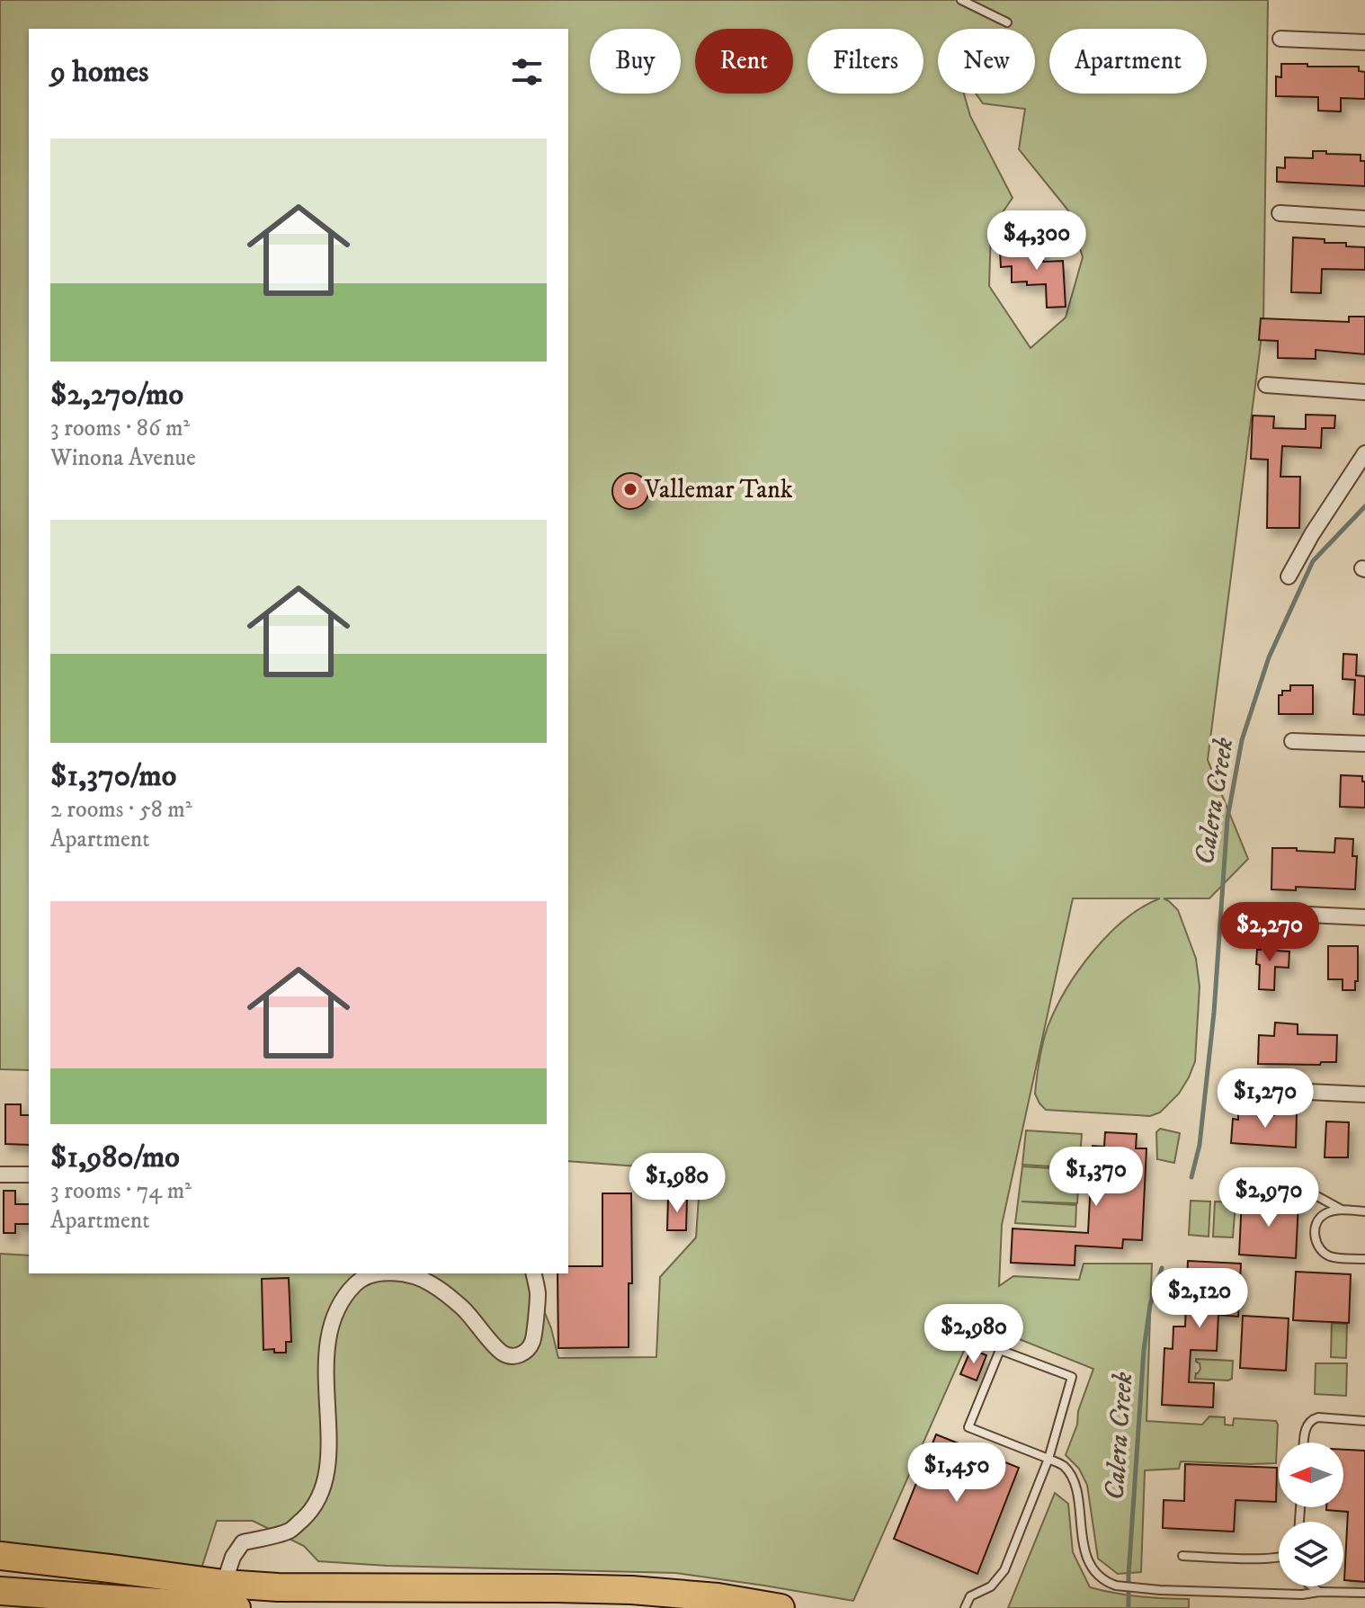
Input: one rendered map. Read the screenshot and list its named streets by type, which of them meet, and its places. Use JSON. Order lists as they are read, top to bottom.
{
  "water": ["Calera Creek"],
  "places": ["Vallemar Tank"],
  "north": "left",
  "page": {
    "chip": [
      "Buy",
      "Rent",
      "Filters",
      "New",
      "Apartment"
    ],
    "heading": "9 homes",
    "list": [
      {
        "name": "$2,270/mo",
        "note": "3 rooms · 86 m² · Winona Avenue"
      },
      {
        "name": "$1,370/mo",
        "note": "2 rooms · 58 m² · Apartment"
      },
      {
        "name": "$1,980/mo",
        "note": "3 rooms · 74 m² · Apartment"
      }
    ],
    "price": [
      "$4,300",
      "$2,270",
      "$1,270",
      "$1,370",
      "$1,980",
      "$2,970",
      "$2,120",
      "$2,980",
      "$1,450"
    ]
  }
}
